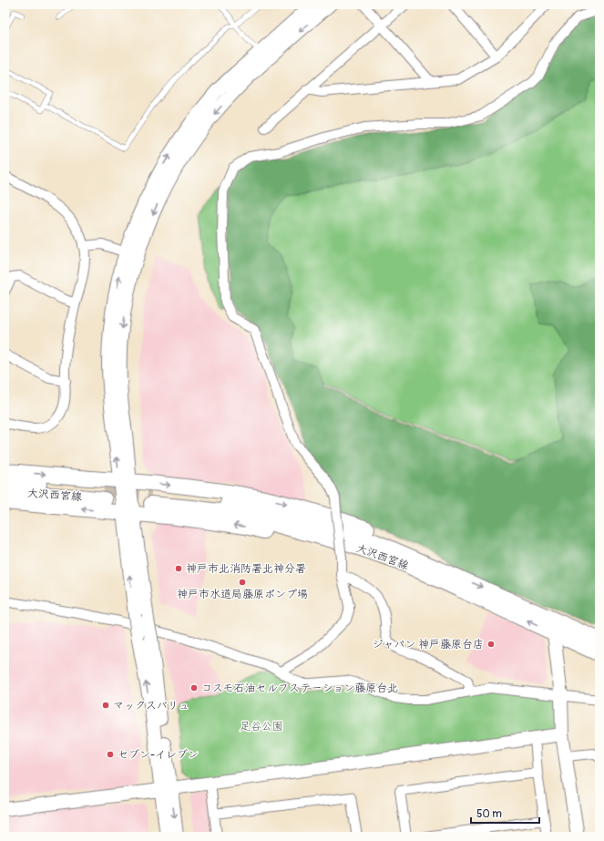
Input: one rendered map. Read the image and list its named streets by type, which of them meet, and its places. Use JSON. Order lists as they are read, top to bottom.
{
  "streets": {
    "main road": ["大沢西宮線"]
  },
  "parks": ["足谷公園"],
  "places": [
    "神戸市北消防署北神分署",
    "神戸市水道局藤原ポンプ場",
    "ジャパン 神戸藤原台店",
    "コスモ石油セルフステーション藤原台北",
    "マックスバリュ",
    "セブン-イレブン"
  ],
  "scale_bar": "50 m"
}
